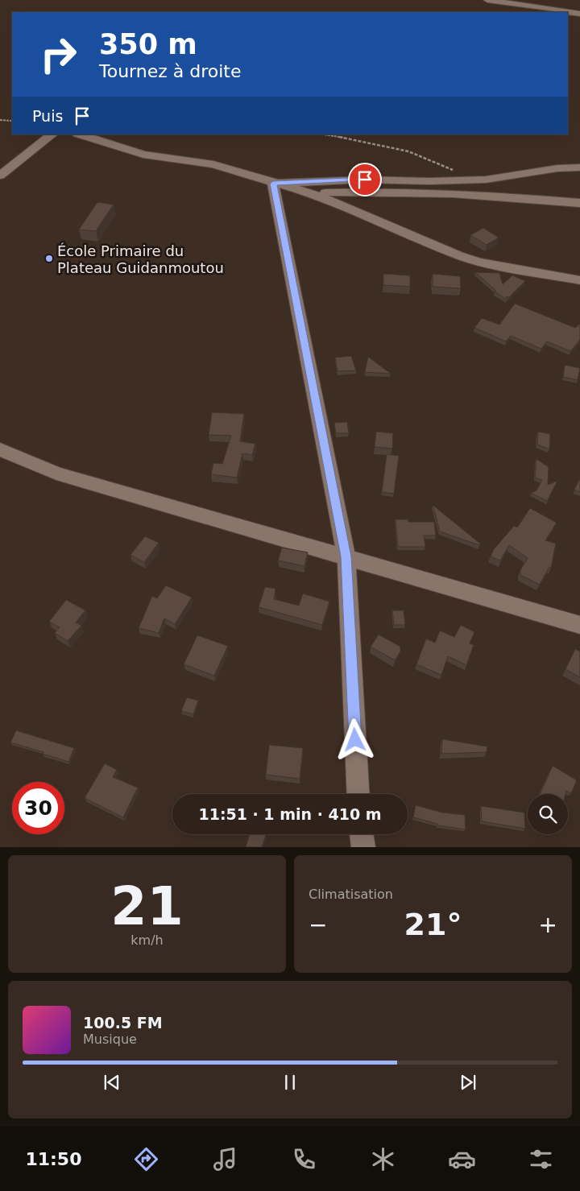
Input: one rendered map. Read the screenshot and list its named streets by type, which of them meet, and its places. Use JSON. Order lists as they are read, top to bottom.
{
  "places": ["École Primaire du Plateau Guidanmoutou"],
  "page": {
    "turn": ["350 m", "Tournez à droite"],
    "then": "Puis",
    "limit": "30",
    "trip": "11:51 · 1 min · 410 m",
    "tile": [
      ["21", "km/h"],
      "Climatisation"
    ],
    "heat": ["−", "21°", "+"],
    "song": ["100.5 FM", "Musique"],
    "tabs": "11:50"
  }
}
